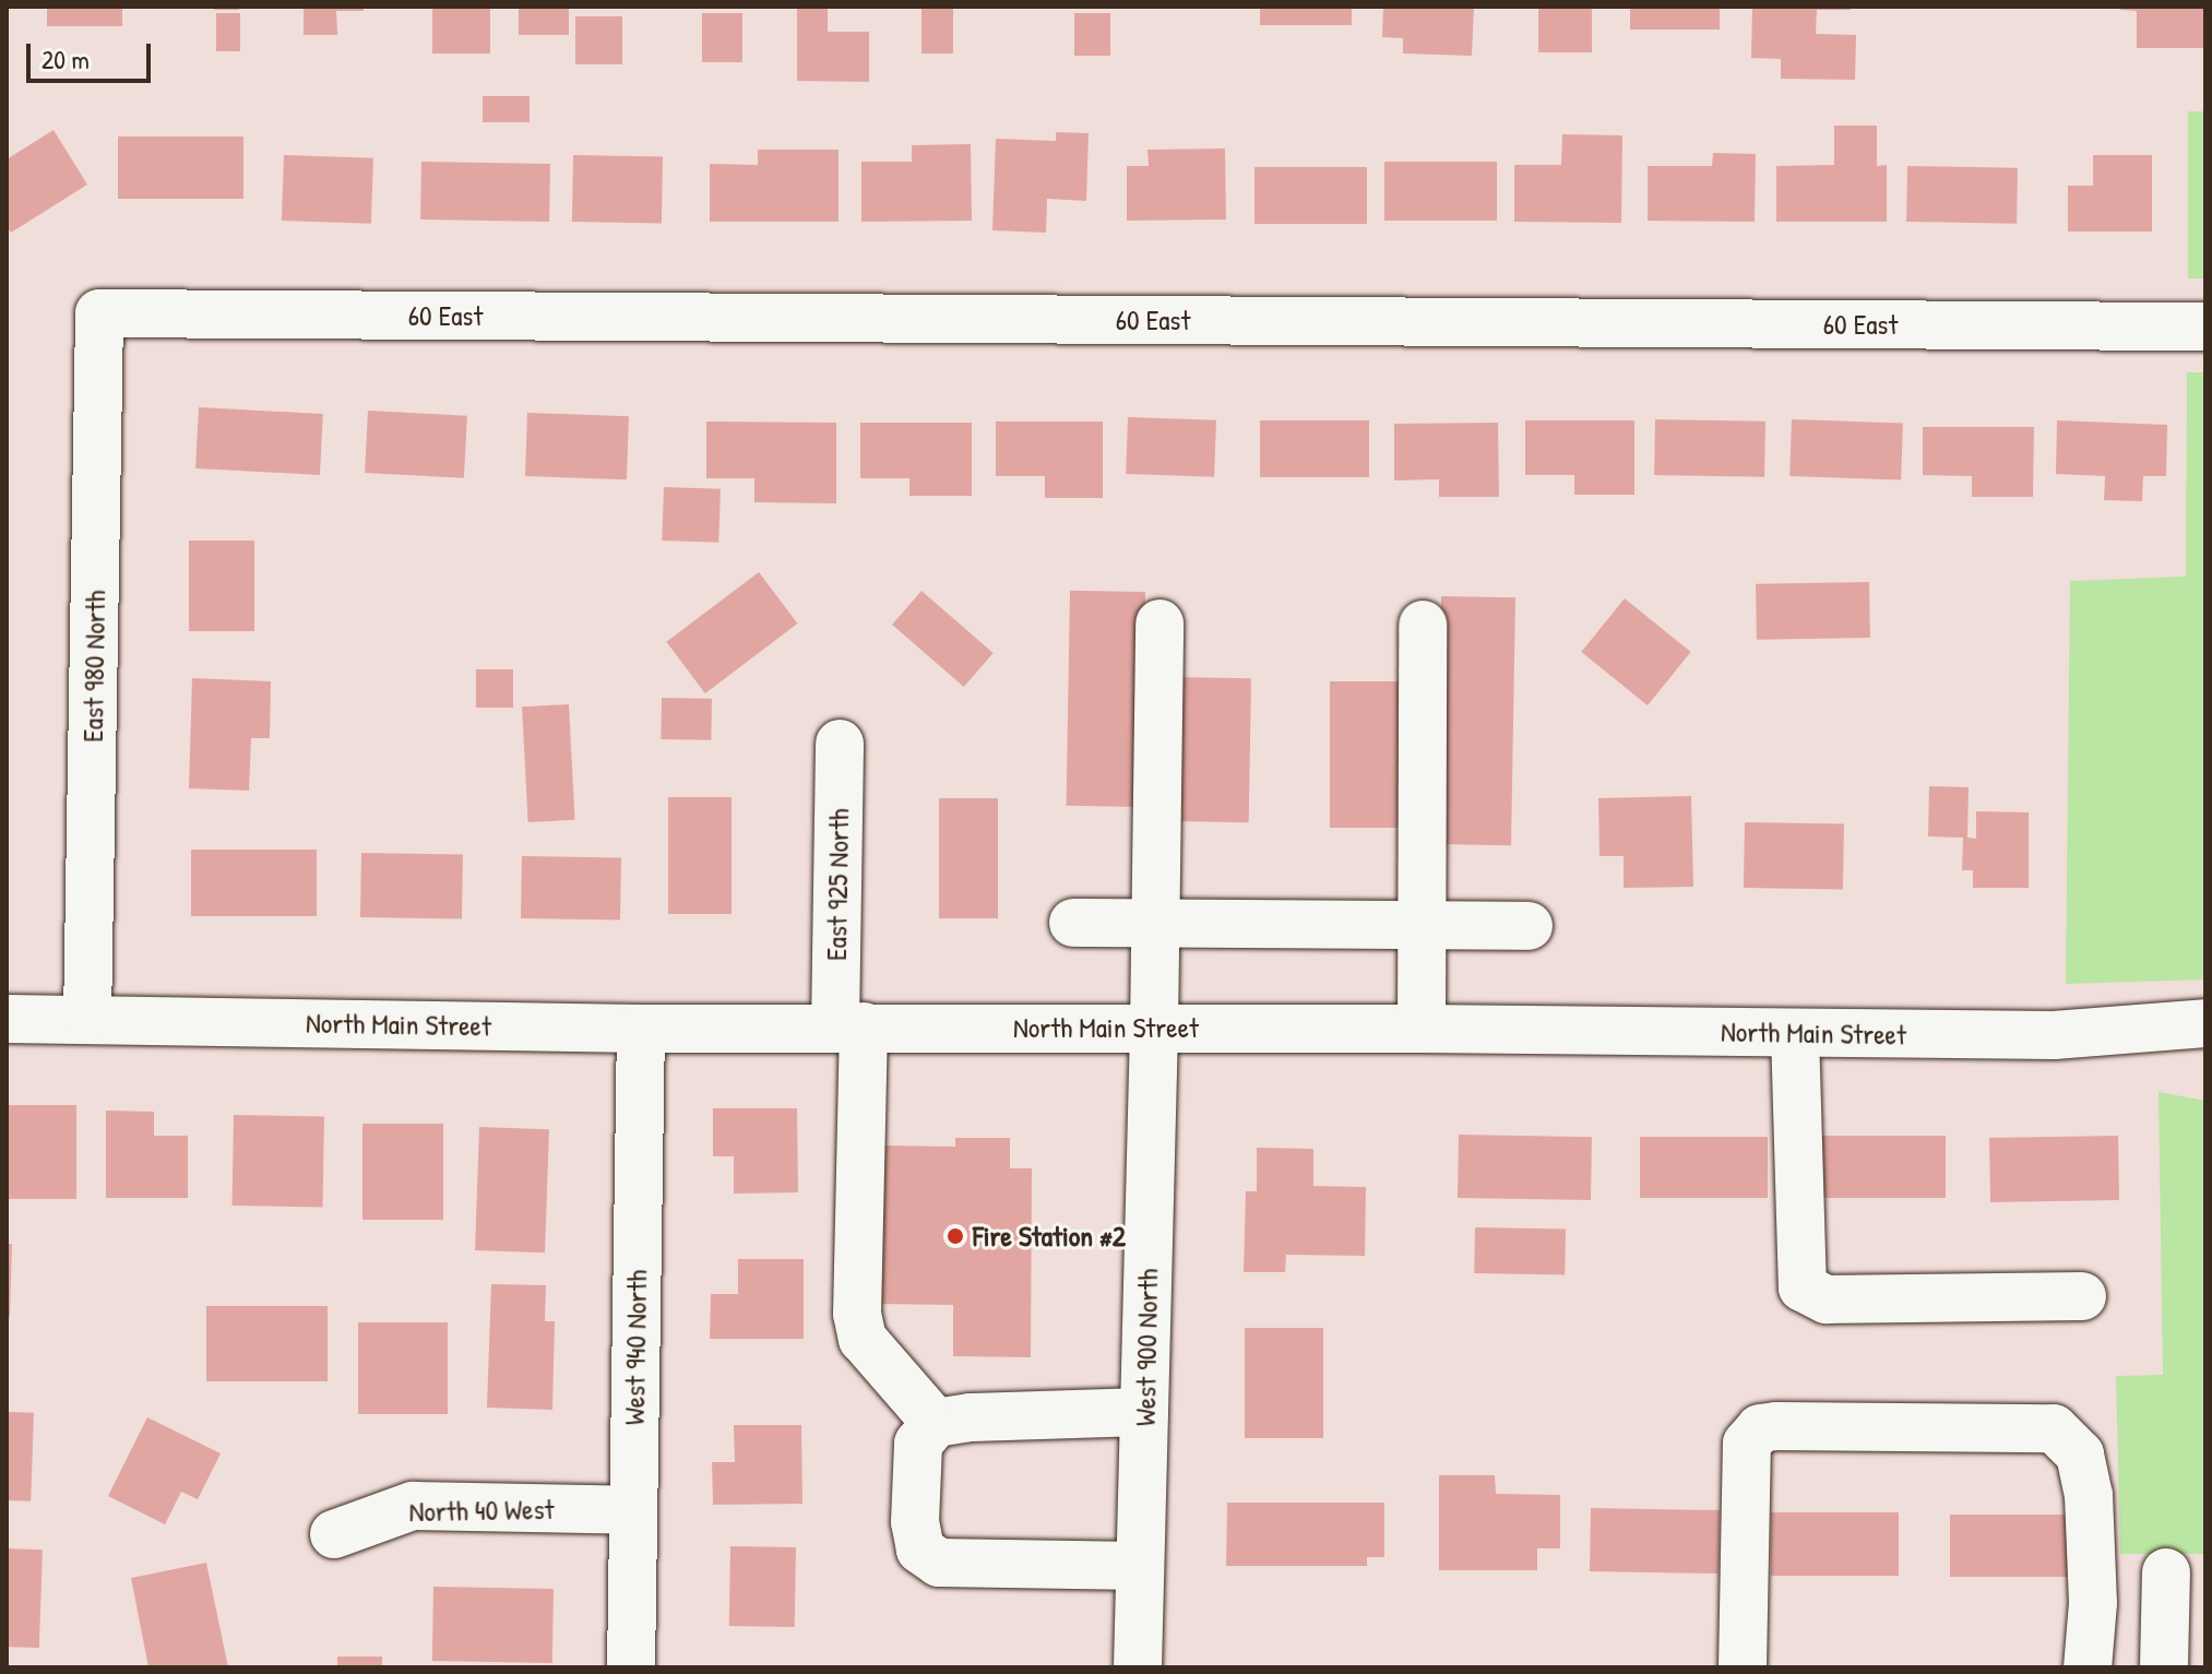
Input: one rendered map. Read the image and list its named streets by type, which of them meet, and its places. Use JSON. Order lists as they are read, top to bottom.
{
  "streets": {
    "street": [
      "60 East",
      "East 980 North",
      "East 925 North",
      "North Main Street",
      "West 940 North",
      "West 900 North",
      "North 40 West"
    ]
  },
  "crossings": [
    ["60 East", "East 980 North"],
    ["East 980 North", "North Main Street"],
    ["East 925 North", "North Main Street"],
    ["North Main Street", "West 940 North"],
    ["North Main Street", "West 900 North"],
    ["West 940 North", "North 40 West"]
  ],
  "places": ["Fire Station #2"],
  "scale_bar": "20 m"
}
